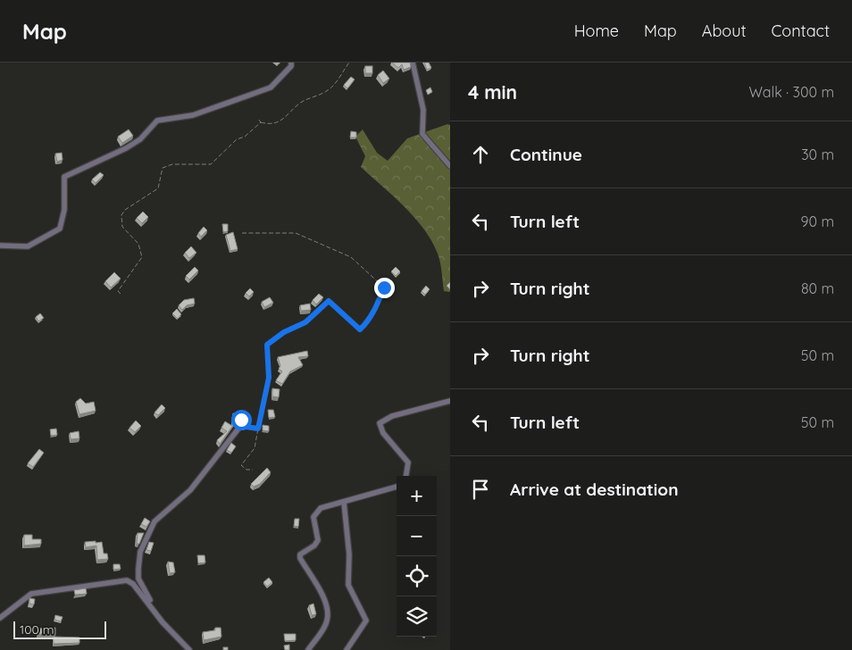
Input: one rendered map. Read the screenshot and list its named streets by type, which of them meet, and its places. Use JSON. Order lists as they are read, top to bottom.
{
  "scale_bar": "100 m",
  "page": {
    "header": "Map",
    "nav": [
      "Home",
      "Map",
      "About",
      "Contact"
    ],
    "heading": ["4 min", "Walk · 300 m"],
    "list": [
      ["Continue", "30 m"],
      ["Turn left", "90 m"],
      ["Turn right", "80 m"],
      ["Turn right", "50 m"],
      ["Turn left", "50 m"],
      "Arrive at destination"
    ],
    "map_buttons": ["+", "−"],
    "scale": "100 m"
  }
}
